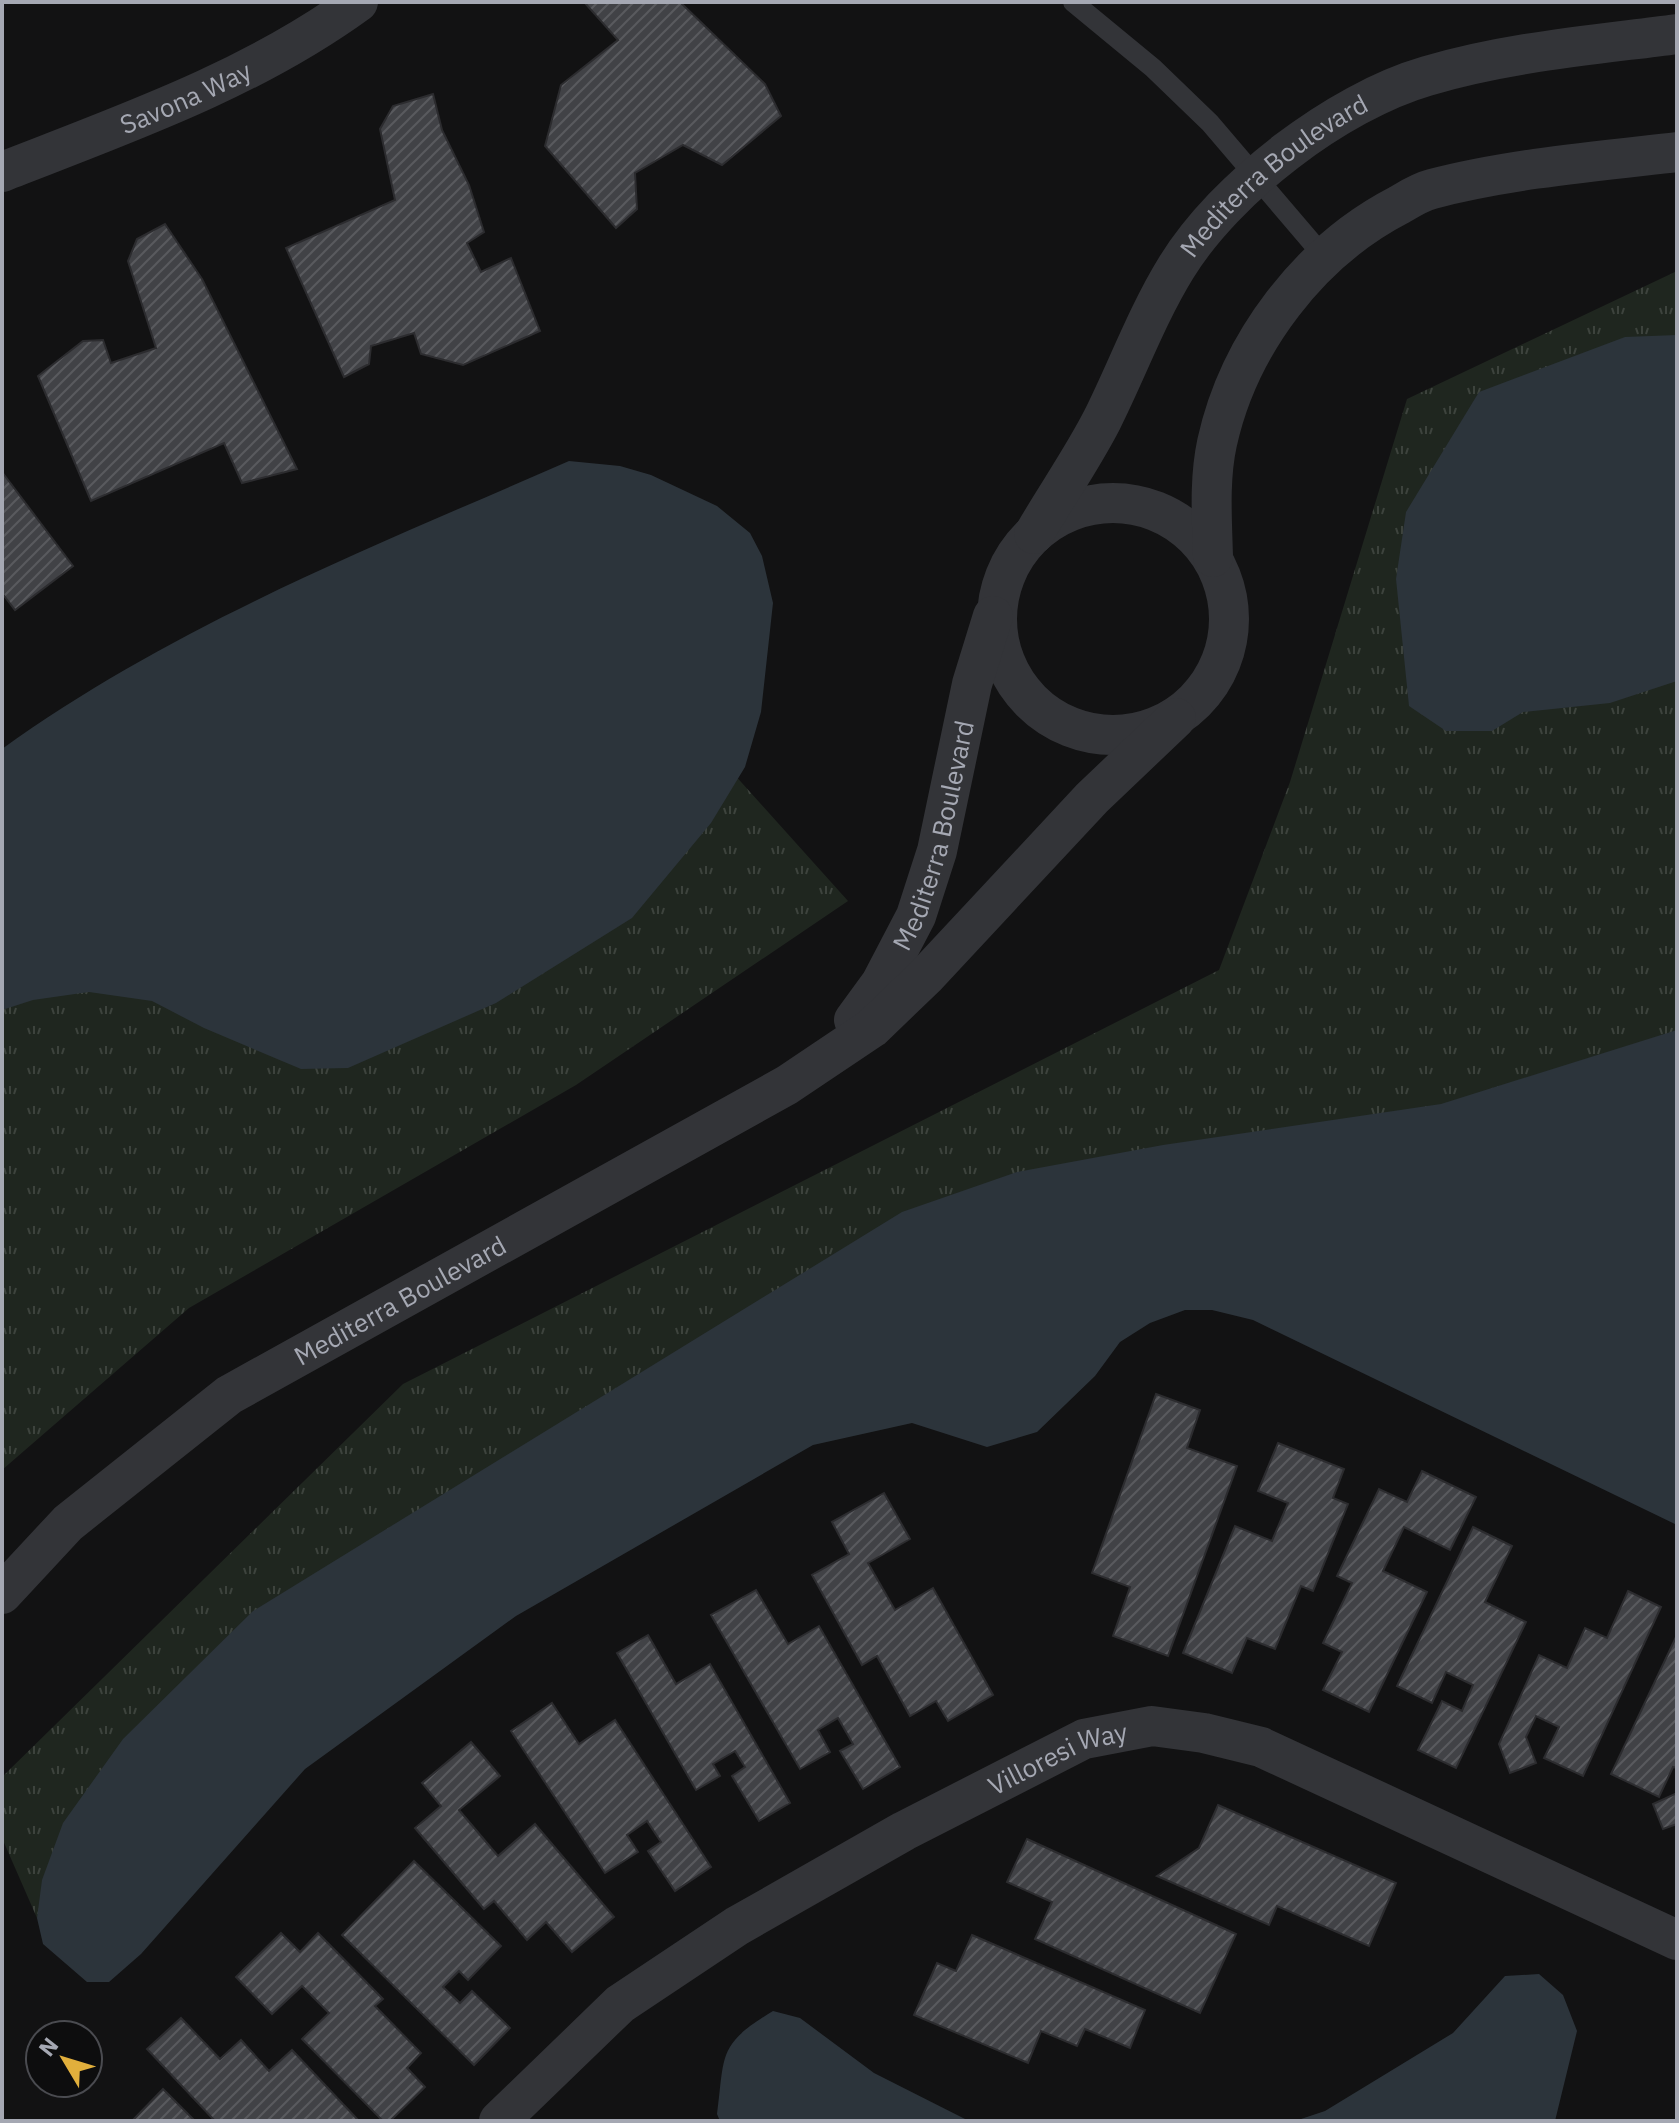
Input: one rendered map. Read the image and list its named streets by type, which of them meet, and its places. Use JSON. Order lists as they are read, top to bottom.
{
  "streets": {
    "street": ["Savona Way", "Mediterra Boulevard", "Villoresi Way"]
  },
  "north": "top left"
}
